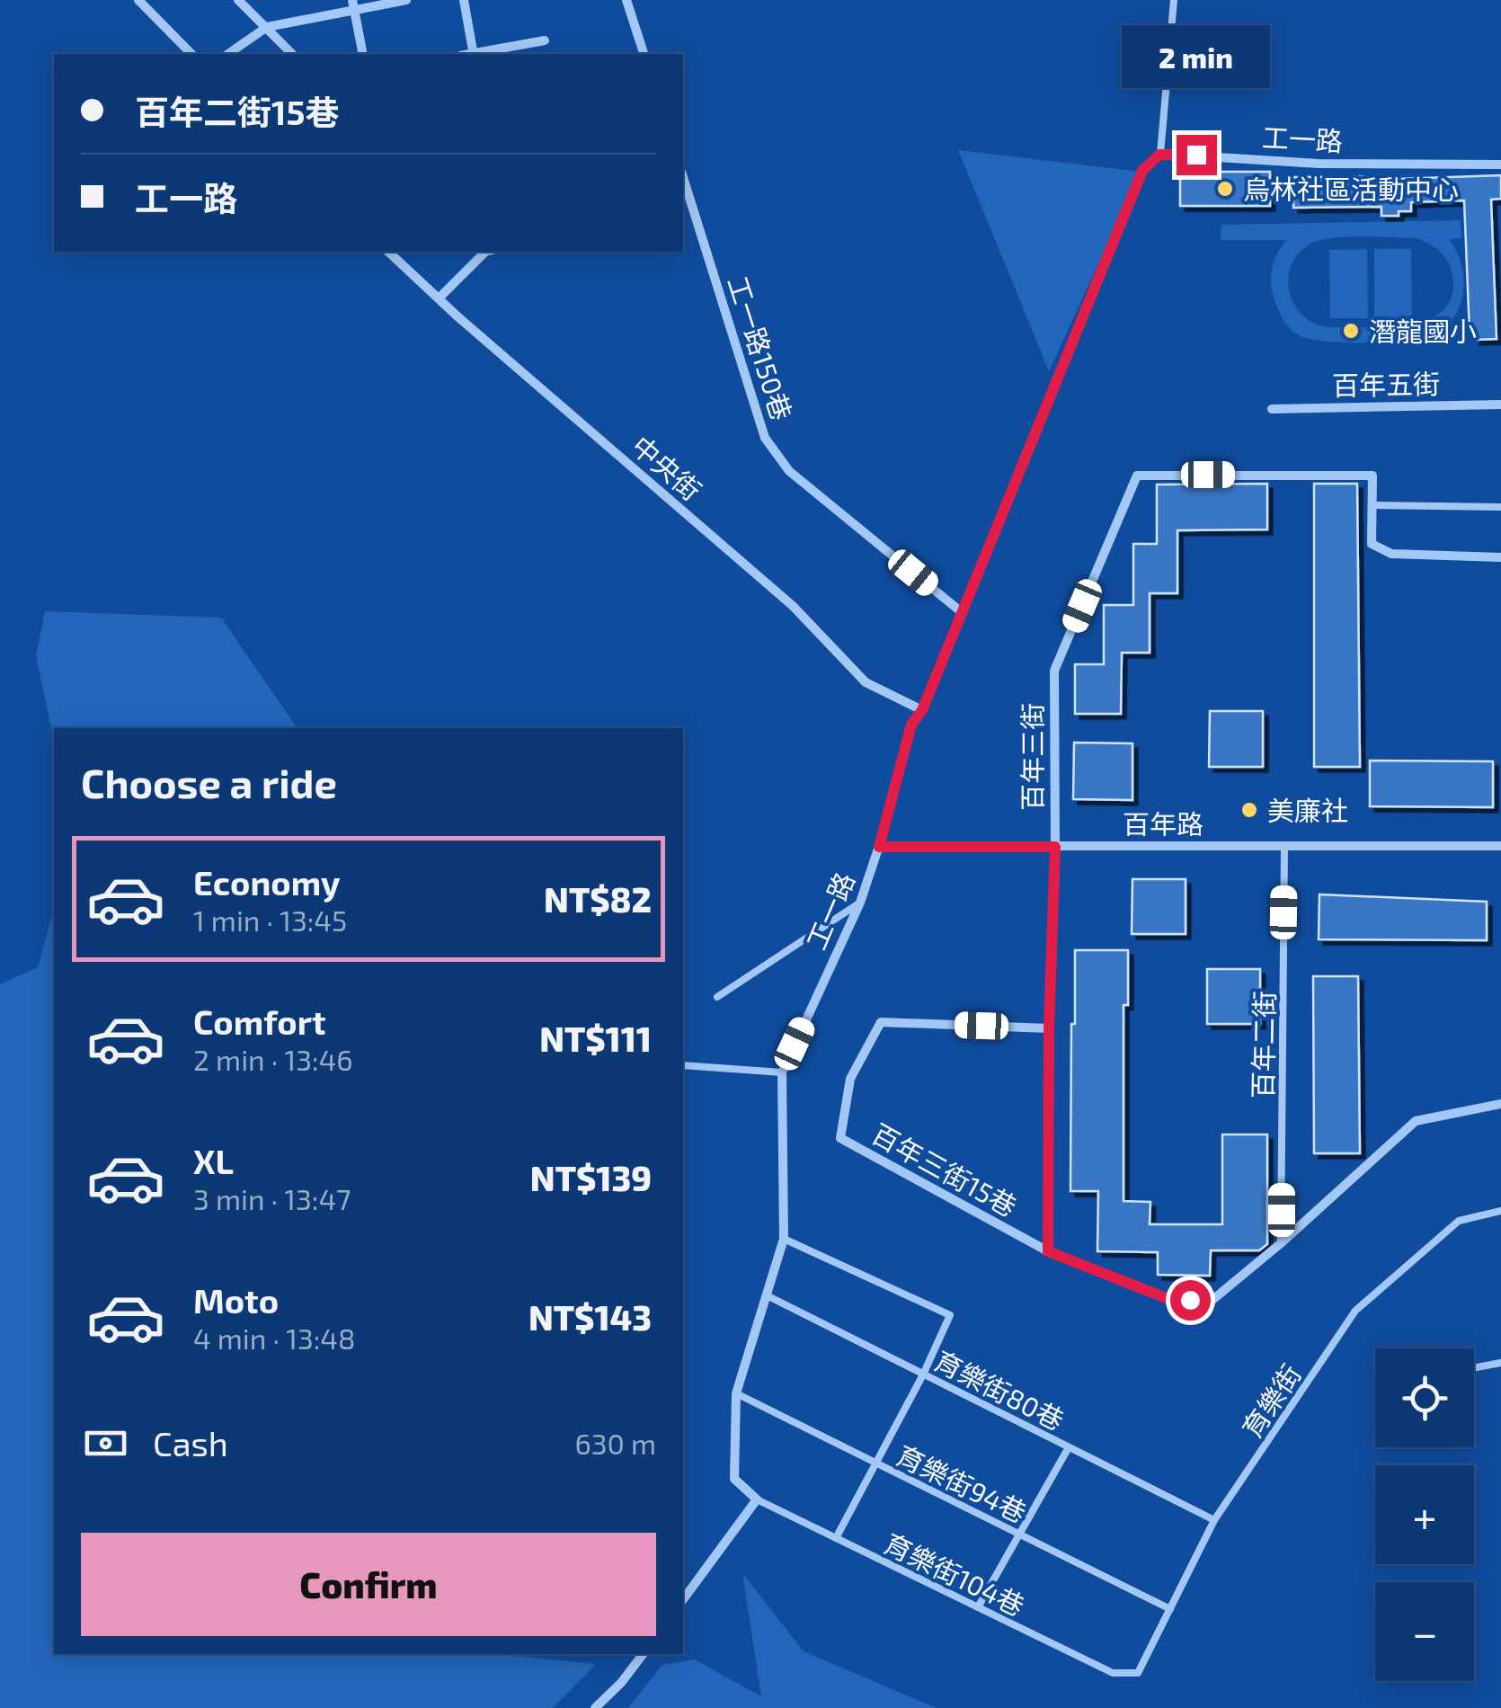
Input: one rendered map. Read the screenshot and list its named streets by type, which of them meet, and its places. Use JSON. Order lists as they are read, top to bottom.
{
  "streets": {
    "street": [
      "工一路",
      "工一路150巷",
      "百年五街",
      "中央街",
      "百年三街",
      "百年路",
      "百年三街15巷"
    ],
    "lane": [
      "百年二街",
      "育樂街80巷",
      "育樂街",
      "育樂街94巷",
      "育樂街104巷"
    ]
  },
  "crossings": [
    ["工一路", "工一路150巷"],
    ["工一路", "中央街"],
    ["工一路", "百年路"],
    ["工一路", "育樂街80巷"],
    ["工一路", "育樂街94巷"],
    ["工一路", "育樂街104巷"],
    ["百年三街", "百年路"],
    ["百年三街", "百年三街15巷"],
    ["百年路", "百年二街"],
    ["育樂街80巷", "育樂街"],
    ["育樂街", "育樂街94巷"],
    ["育樂街", "育樂街104巷"]
  ],
  "places": ["烏林社區活動中心", "潛龍國小", "美廉社"],
  "page": {
    "bubble": "2 min",
    "banner": ["百年二街15巷", "工一路"],
    "heading": "Choose a ride",
    "list": [
      {
        "name": "Economy",
        "note": "1 min · 13:45",
        "value": "NT$82"
      },
      {
        "name": "Comfort",
        "note": "2 min · 13:46",
        "value": "NT$111"
      },
      {
        "name": "XL",
        "note": "3 min · 13:47",
        "value": "NT$139"
      },
      {
        "name": "Moto",
        "note": "4 min · 13:48",
        "value": "NT$143"
      }
    ],
    "map_buttons": ["+", "−"],
    "pay": ["Cash", "630 m"],
    "buttons": "Confirm"
  }
}
